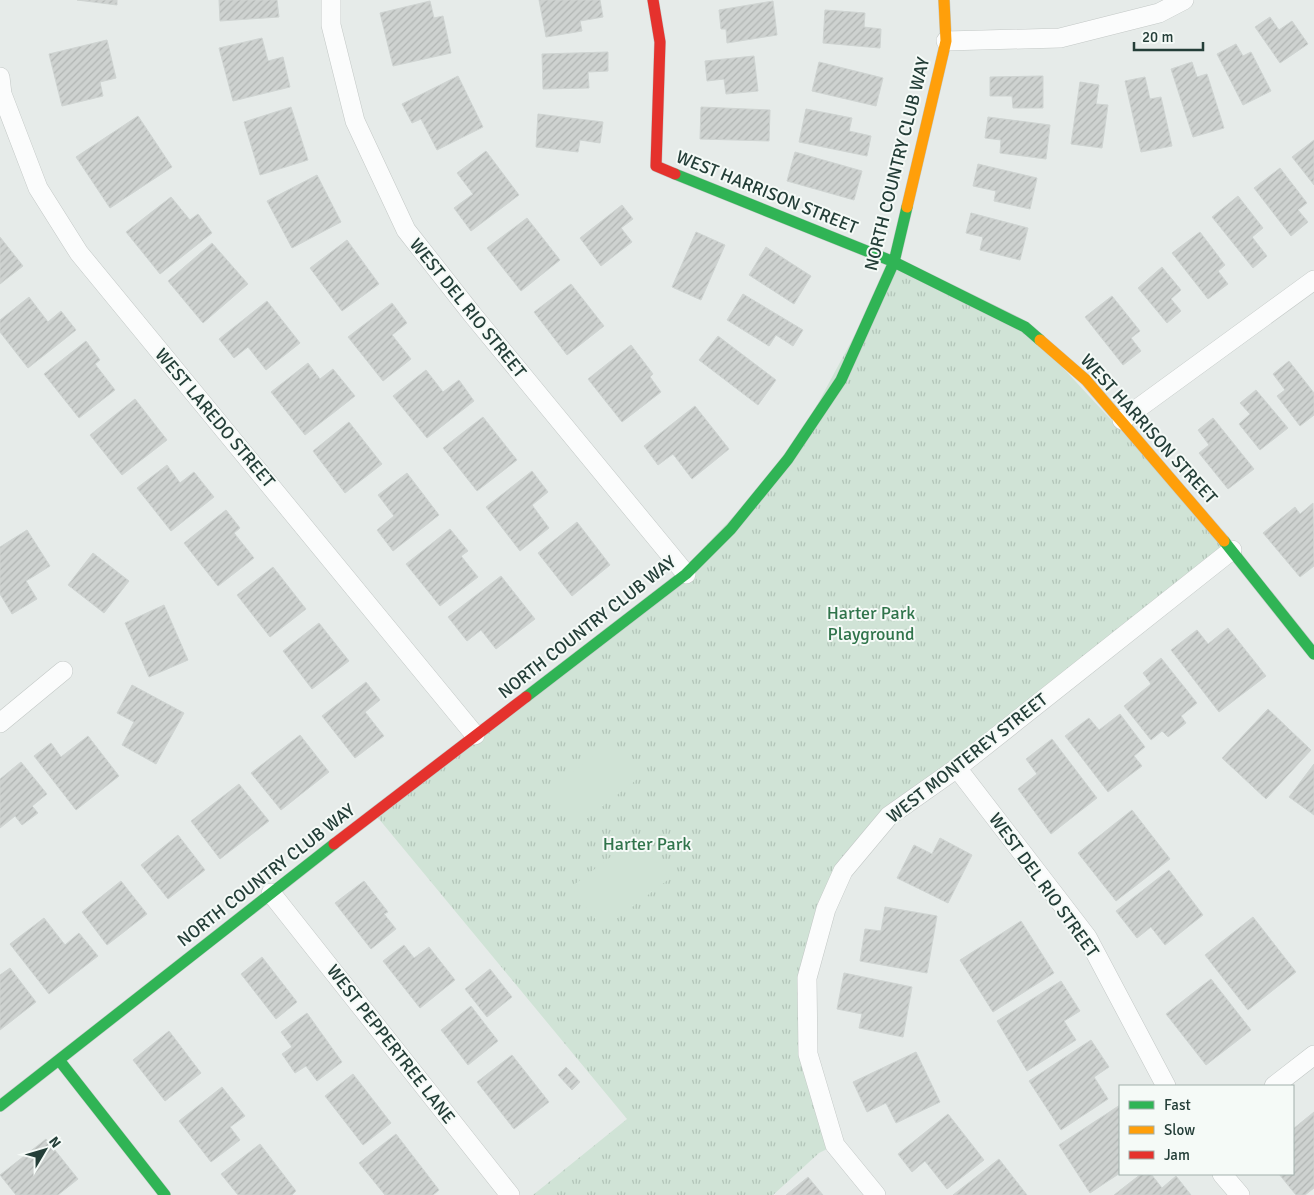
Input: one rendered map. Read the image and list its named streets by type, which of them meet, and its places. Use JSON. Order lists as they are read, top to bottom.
{
  "streets": {
    "street": [
      "NORTH COUNTRY CLUB WAY",
      "WEST HARRISON STREET",
      "WEST DEL RIO STREET",
      "WEST LAREDO STREET",
      "WEST MONTEREY STREET",
      "WEST PEPPERTREE LANE"
    ]
  },
  "crossings": [
    ["NORTH COUNTRY CLUB WAY", "WEST HARRISON STREET"],
    ["NORTH COUNTRY CLUB WAY", "WEST DEL RIO STREET"],
    ["NORTH COUNTRY CLUB WAY", "WEST LAREDO STREET"],
    ["NORTH COUNTRY CLUB WAY", "WEST PEPPERTREE LANE"],
    ["WEST HARRISON STREET", "WEST MONTEREY STREET"],
    ["WEST DEL RIO STREET", "WEST MONTEREY STREET"]
  ],
  "parks": ["Harter Park Playground", "Harter Park"],
  "legend": ["Fast", "Slow", "Jam"],
  "scale_bar": "20 m",
  "north": "top right"
}
